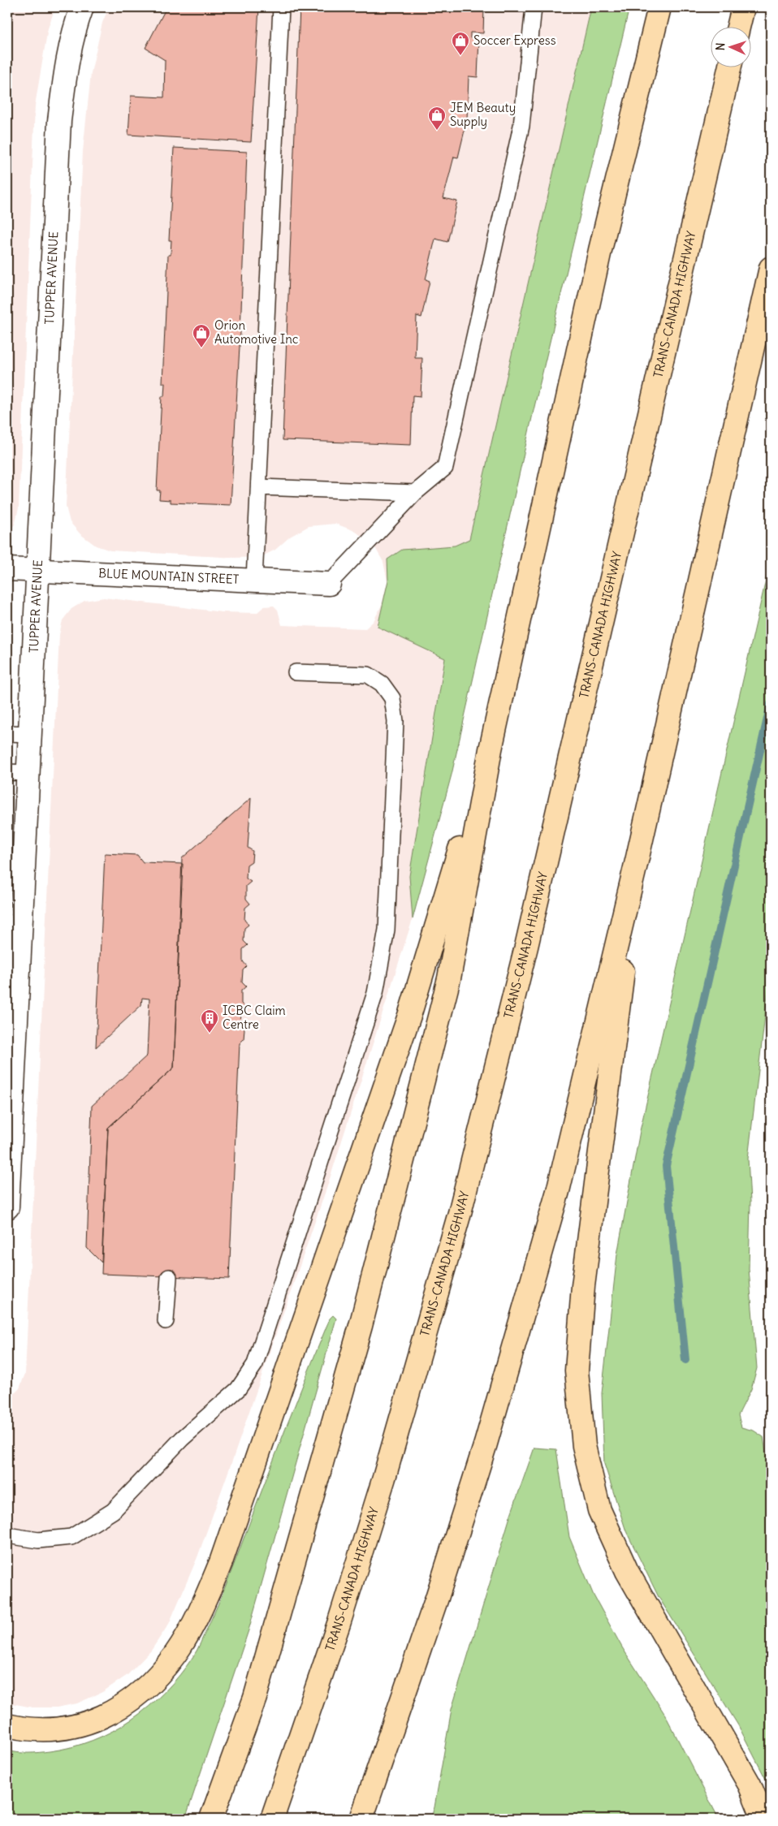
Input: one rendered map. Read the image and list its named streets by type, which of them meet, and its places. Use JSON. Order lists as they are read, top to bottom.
{
  "streets": {
    "highway": ["TRANS-CANADA HIGHWAY"],
    "street": ["TUPPER AVENUE", "BLUE MOUNTAIN STREET"]
  },
  "crossings": [
    ["TUPPER AVENUE", "BLUE MOUNTAIN STREET"]
  ],
  "places": {
    "shop": ["Soccer Express", "JEM Beauty Supply", "Orion Automotive Inc"],
    "building": ["ICBC Claim Centre"]
  },
  "north": "left"
}
